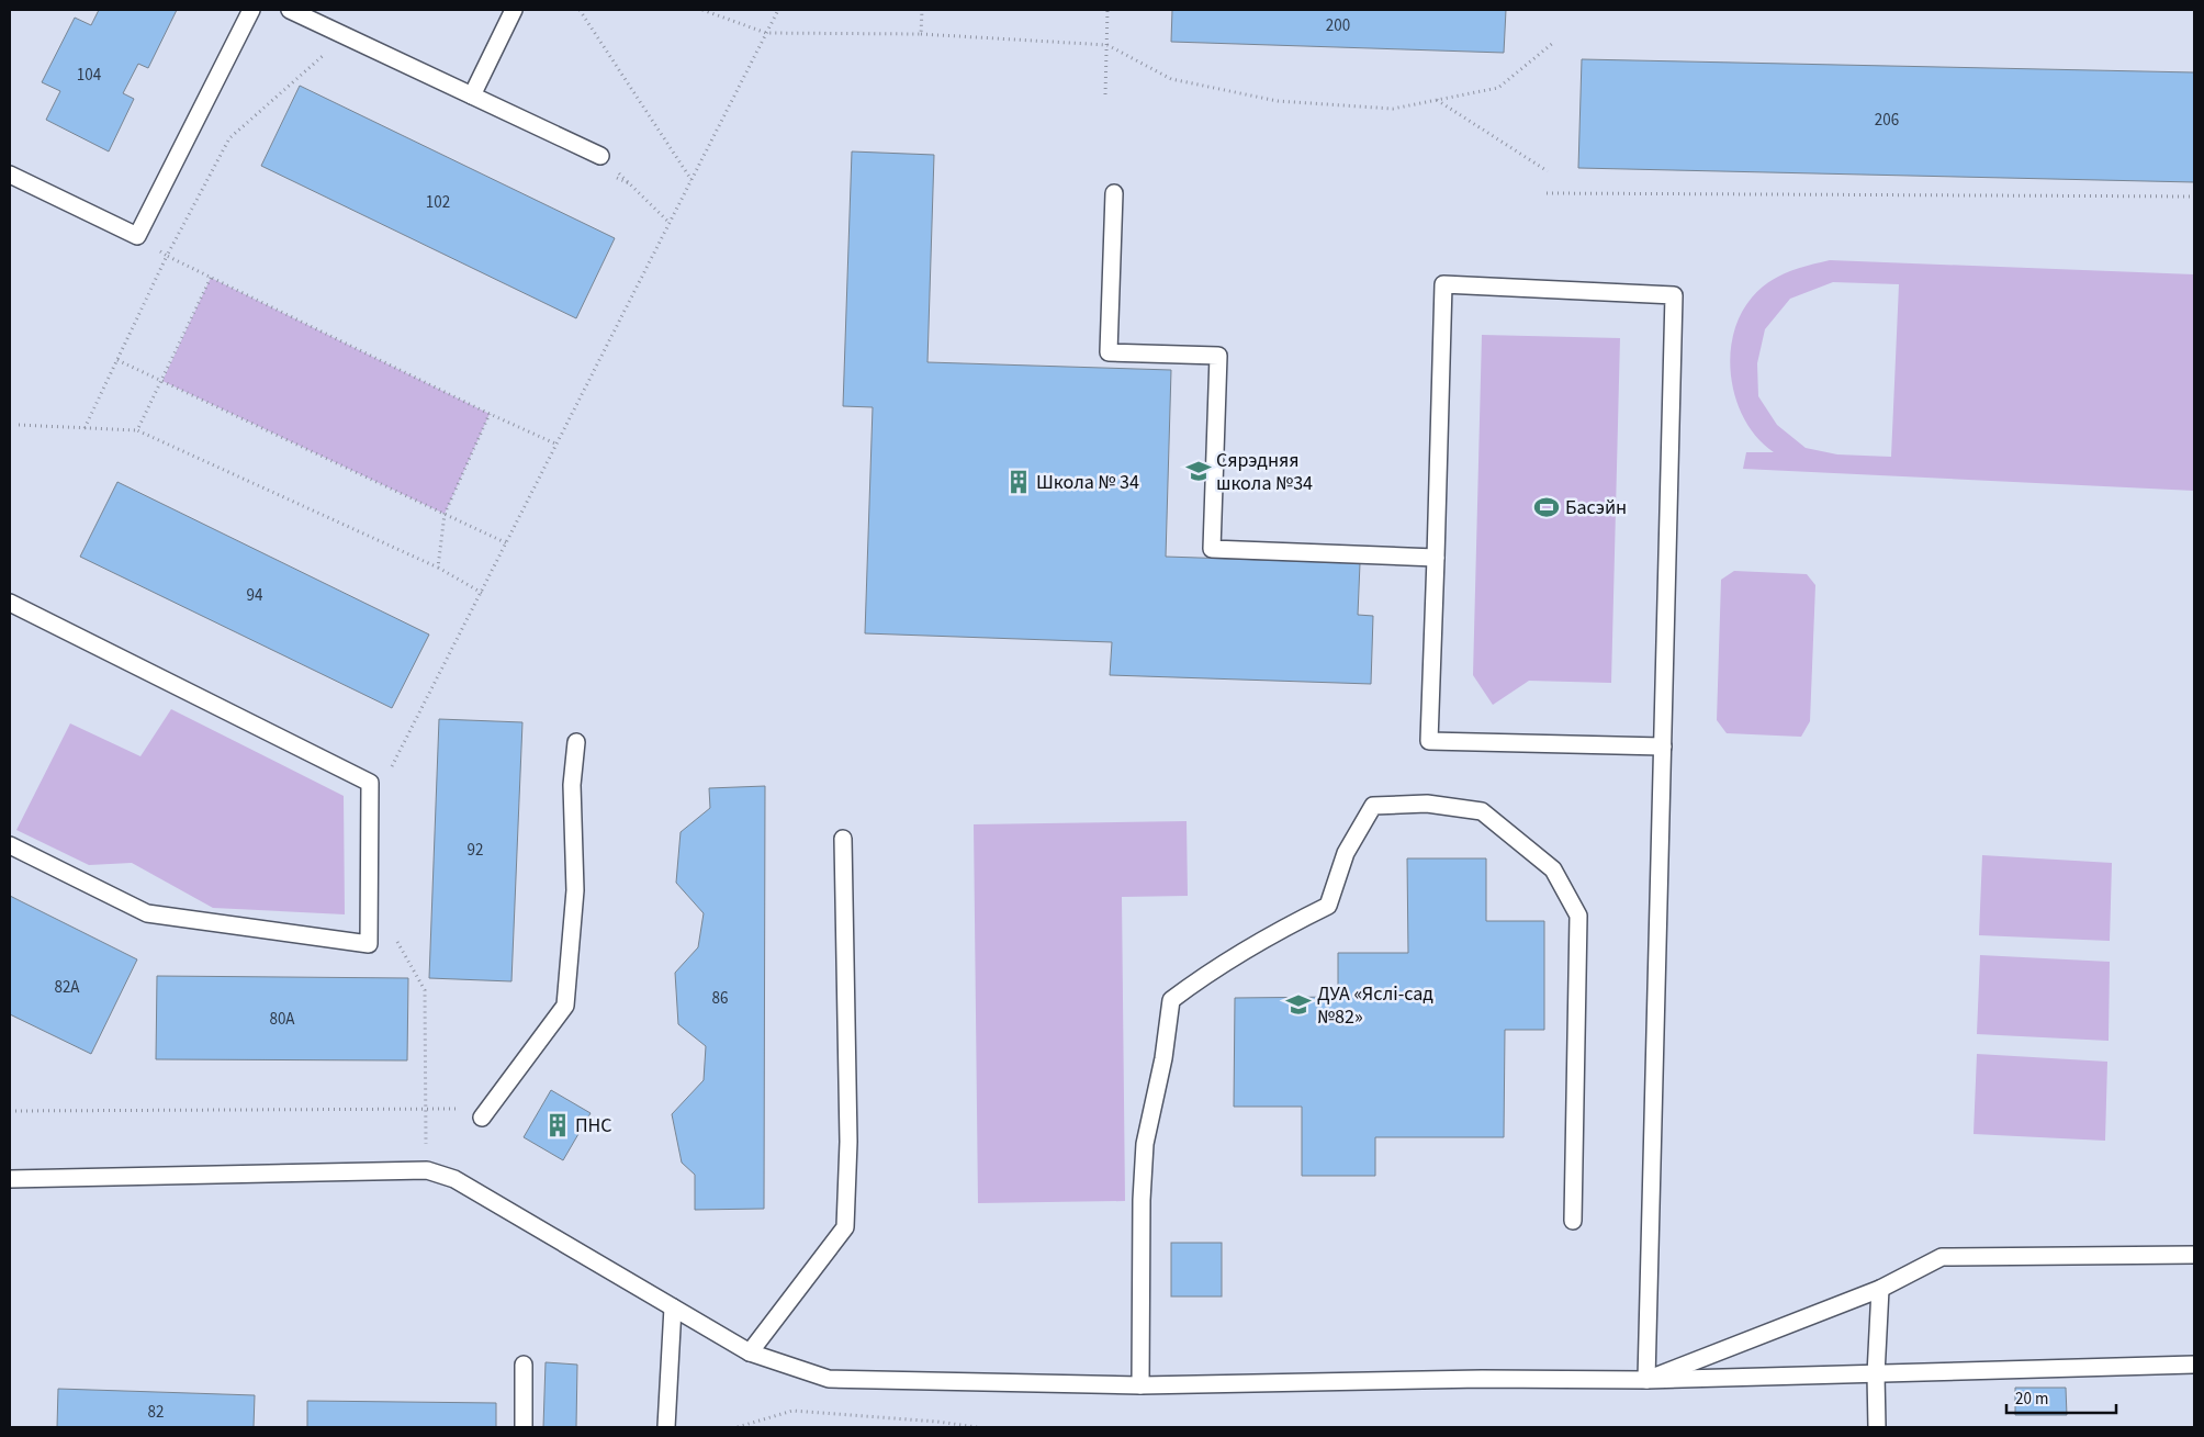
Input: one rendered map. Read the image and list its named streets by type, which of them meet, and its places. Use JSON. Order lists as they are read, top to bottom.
{
  "places": {
    "school or university": ["Сярэдняя школа №34", "ДУА «Яслі-сад №82»"],
    "building": ["Школа № 34", "ПНС"],
    "sports": ["Басэйн"]
  },
  "house_numbers": [
    "200",
    "104",
    "206",
    "102",
    "94",
    "92",
    "82А",
    "86",
    "80А",
    "82"
  ],
  "scale_bar": "20 m"
}
